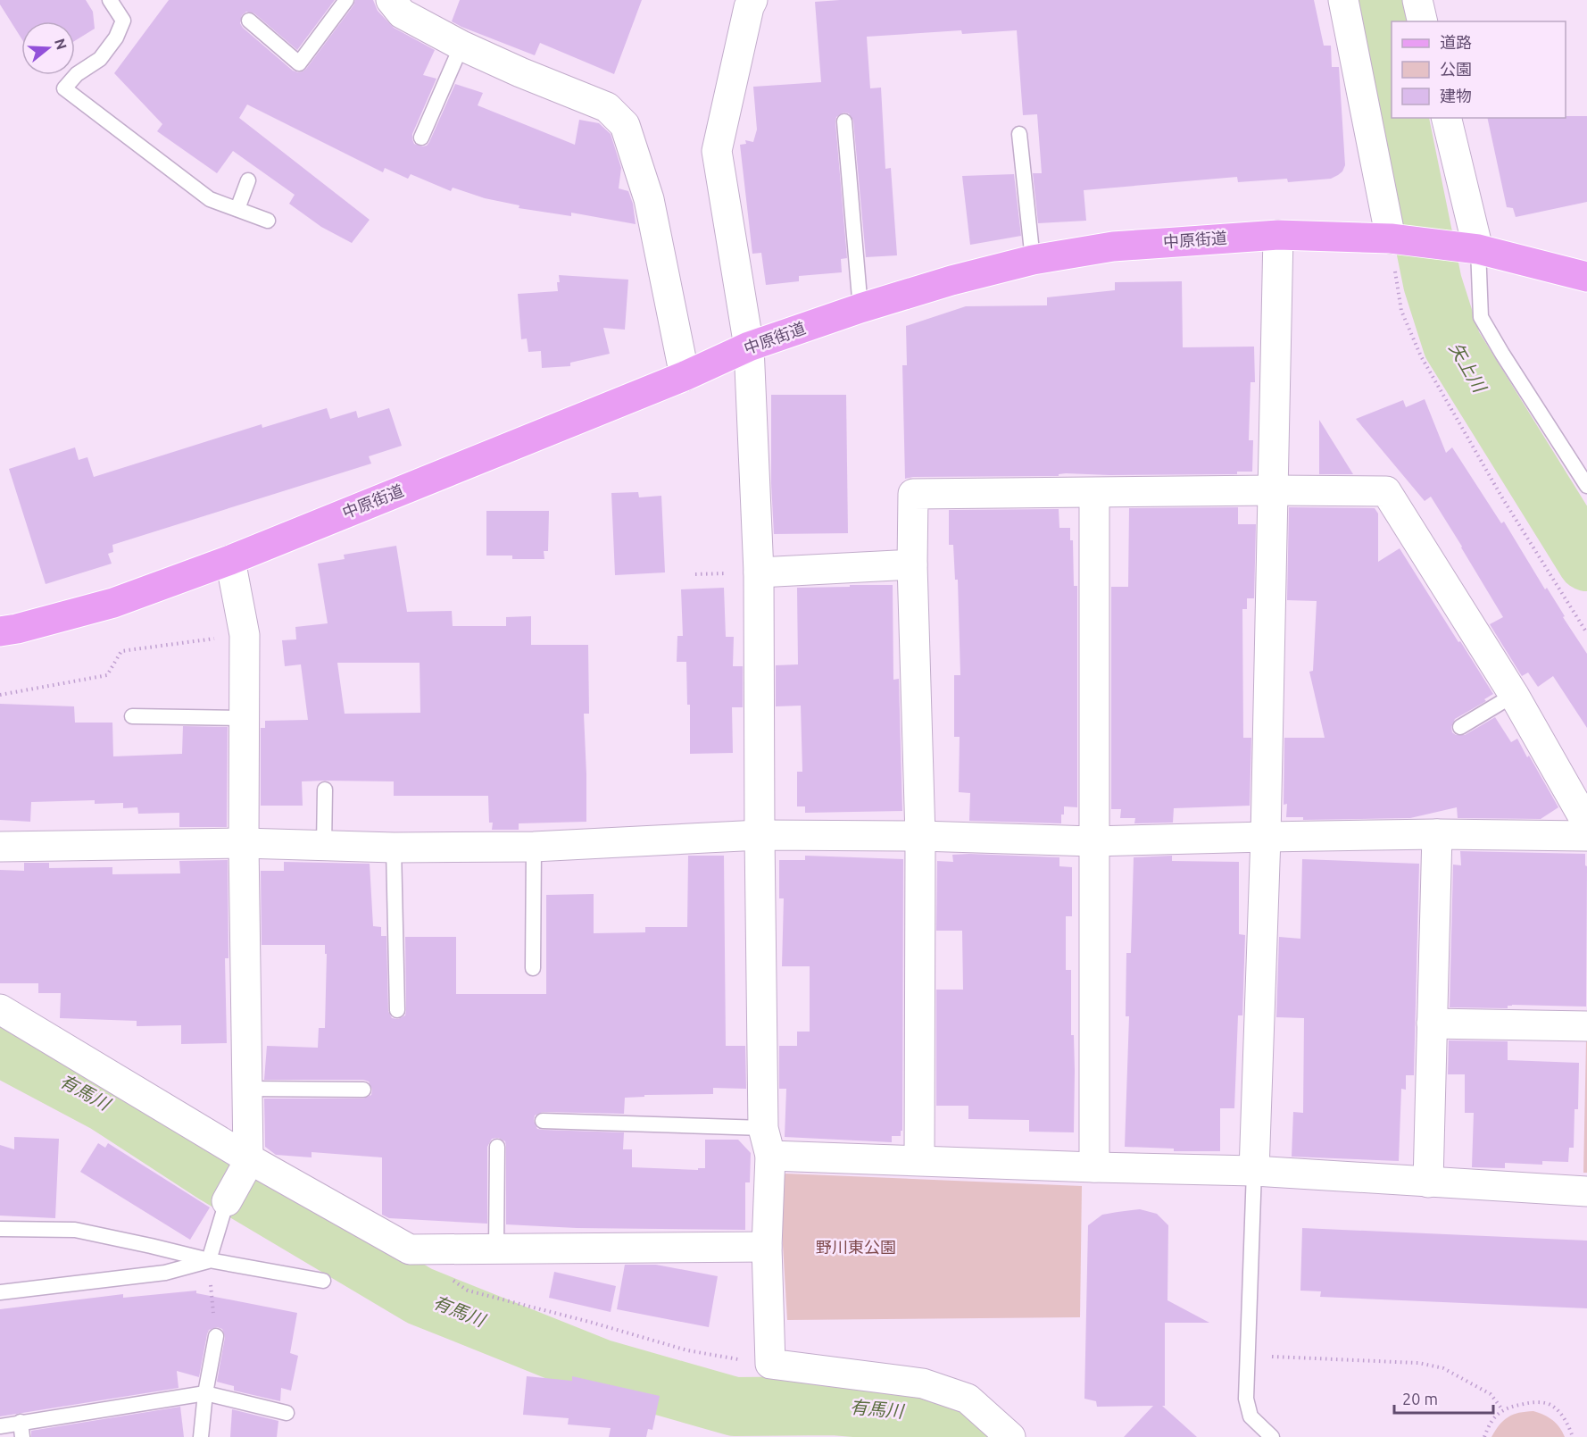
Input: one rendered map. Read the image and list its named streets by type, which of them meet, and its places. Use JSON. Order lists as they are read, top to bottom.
{
  "streets": {
    "main road": ["中原街道"]
  },
  "water": ["矢上川", "有馬川"],
  "parks": ["野川東公園"],
  "legend": ["道路", "公園", "建物"],
  "scale_bar": "20 m",
  "north": "right"
}
